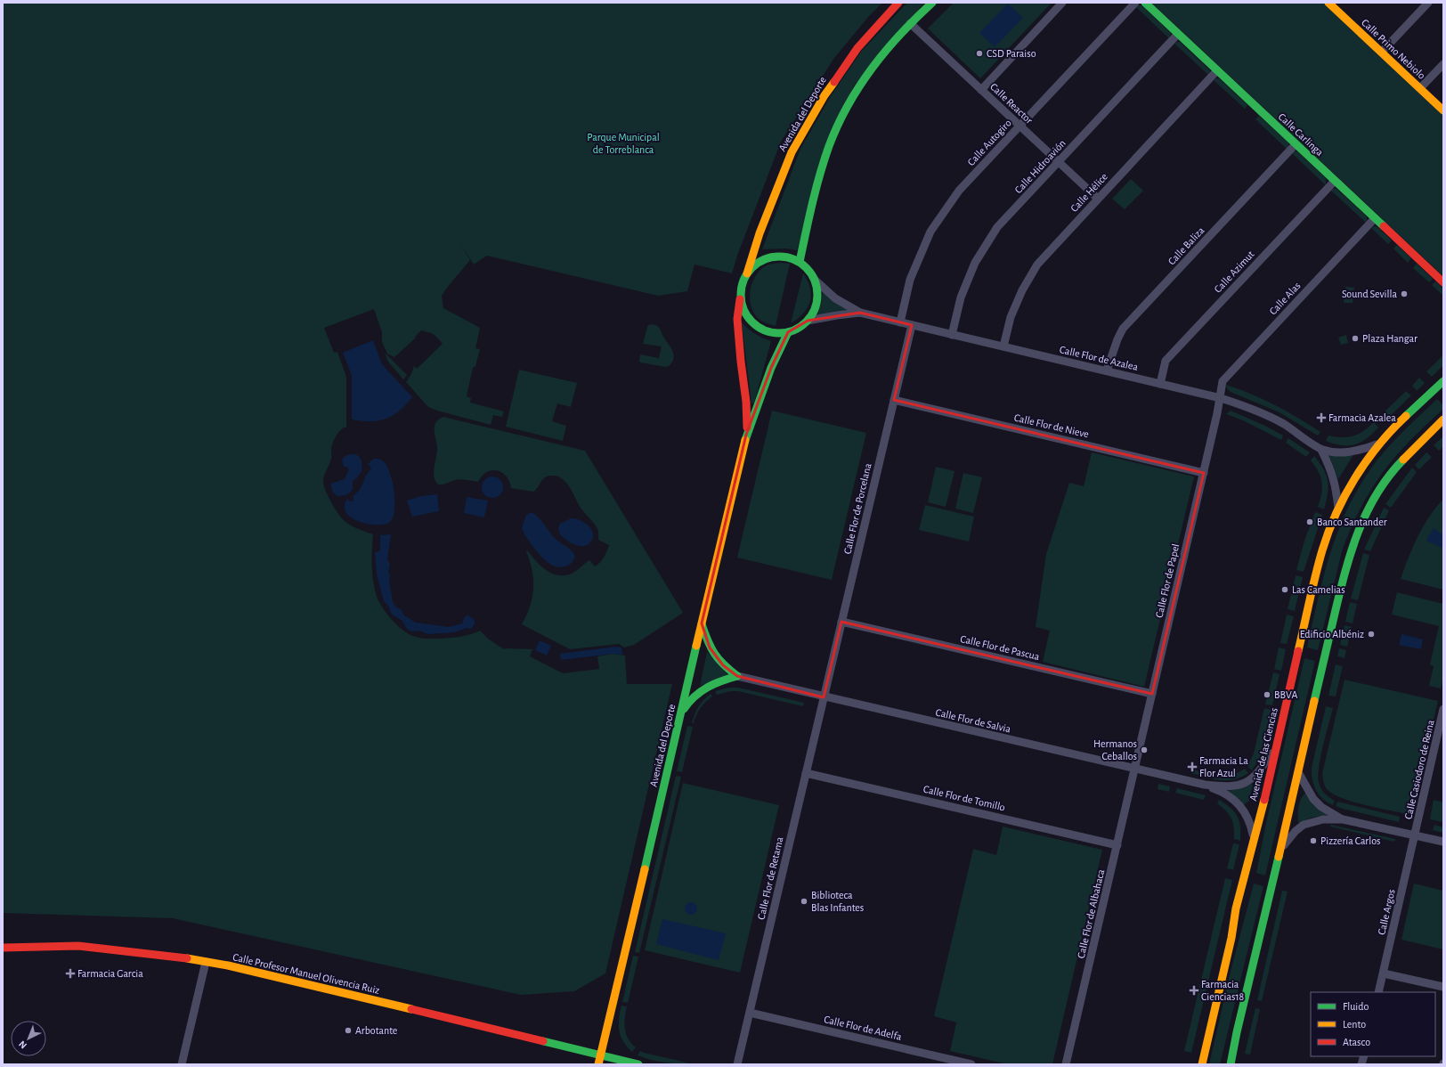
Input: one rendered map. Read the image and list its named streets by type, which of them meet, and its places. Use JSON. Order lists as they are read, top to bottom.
{
  "streets": {
    "street": [
      "Calle Primo Nebiolo",
      "Calle Reactor",
      "Avenida del Deporte",
      "Calle Carlinga",
      "Calle Autogiro",
      "Calle Hidroavión",
      "Calle Hélice",
      "Calle Baliza",
      "Calle Azimut",
      "Calle Alas",
      "Calle Flor de Azalea",
      "Calle Flor de Nieve",
      "Calle Flor de Porcelana",
      "Calle Flor de Papel",
      "Calle Flor de Pascua",
      "Calle Flor de Salvia",
      "Avenida de las Ciencias",
      "Calle Casiodoro de Reina",
      "Calle Flor de Tomillo",
      "Calle Flor de Retama",
      "Calle Argos",
      "Calle Flor de Albahaca",
      "Calle Profesor Manuel Olivencia Ruiz",
      "Calle Flor de Adelfa"
    ]
  },
  "crossings": [
    ["Calle Reactor", "Calle Autogiro"],
    ["Calle Reactor", "Calle Hidroavión"],
    ["Calle Reactor", "Calle Hélice"],
    ["Avenida del Deporte", "Calle Profesor Manuel Olivencia Ruiz"],
    ["Calle Carlinga", "Calle Hidroavión"],
    ["Calle Carlinga", "Calle Hélice"],
    ["Calle Carlinga", "Calle Baliza"],
    ["Calle Carlinga", "Calle Azimut"],
    ["Calle Carlinga", "Calle Alas"],
    ["Calle Autogiro", "Calle Flor de Azalea"],
    ["Calle Hidroavión", "Calle Flor de Azalea"],
    ["Calle Hélice", "Calle Flor de Azalea"],
    ["Calle Baliza", "Calle Flor de Azalea"],
    ["Calle Azimut", "Calle Flor de Azalea"],
    ["Calle Alas", "Calle Flor de Azalea"],
    ["Calle Alas", "Calle Flor de Papel"],
    ["Calle Flor de Azalea", "Calle Flor de Porcelana"],
    ["Calle Flor de Azalea", "Calle Flor de Papel"],
    ["Calle Flor de Nieve", "Calle Flor de Porcelana"],
    ["Calle Flor de Nieve", "Calle Flor de Papel"],
    ["Calle Flor de Porcelana", "Calle Flor de Pascua"],
    ["Calle Flor de Porcelana", "Calle Flor de Salvia"],
    ["Calle Flor de Porcelana", "Calle Flor de Retama"],
    ["Calle Flor de Papel", "Calle Flor de Pascua"],
    ["Calle Flor de Papel", "Calle Flor de Salvia"],
    ["Calle Flor de Papel", "Calle Flor de Albahaca"],
    ["Calle Flor de Salvia", "Avenida de las Ciencias"],
    ["Calle Flor de Salvia", "Calle Flor de Retama"],
    ["Calle Flor de Salvia", "Calle Flor de Albahaca"],
    ["Calle Casiodoro de Reina", "Calle Argos"],
    ["Calle Flor de Tomillo", "Calle Flor de Retama"],
    ["Calle Flor de Tomillo", "Calle Flor de Albahaca"],
    ["Calle Flor de Retama", "Calle Flor de Adelfa"]
  ],
  "parks": ["Parque Municipal de Torreblanca"],
  "places": {
    "other": [
      "CSD Paraiso",
      "Sound Sevilla",
      "Plaza Hangar",
      "Banco Santander",
      "Las Camelias",
      "Edificio Albéniz",
      "BBVA",
      "Hermanos Ceballos",
      "Pizzería Carlos",
      "Biblioteca Blas Infantes",
      "Arbotante"
    ],
    "health": [
      "Farmacia Azalea",
      "Farmacia La Flor Azul",
      "Farmacia Garcia",
      "Farmacia Ciencias18"
    ]
  },
  "legend": ["Fluido", "Lento", "Atasco"],
  "north": "bottom left"
}
